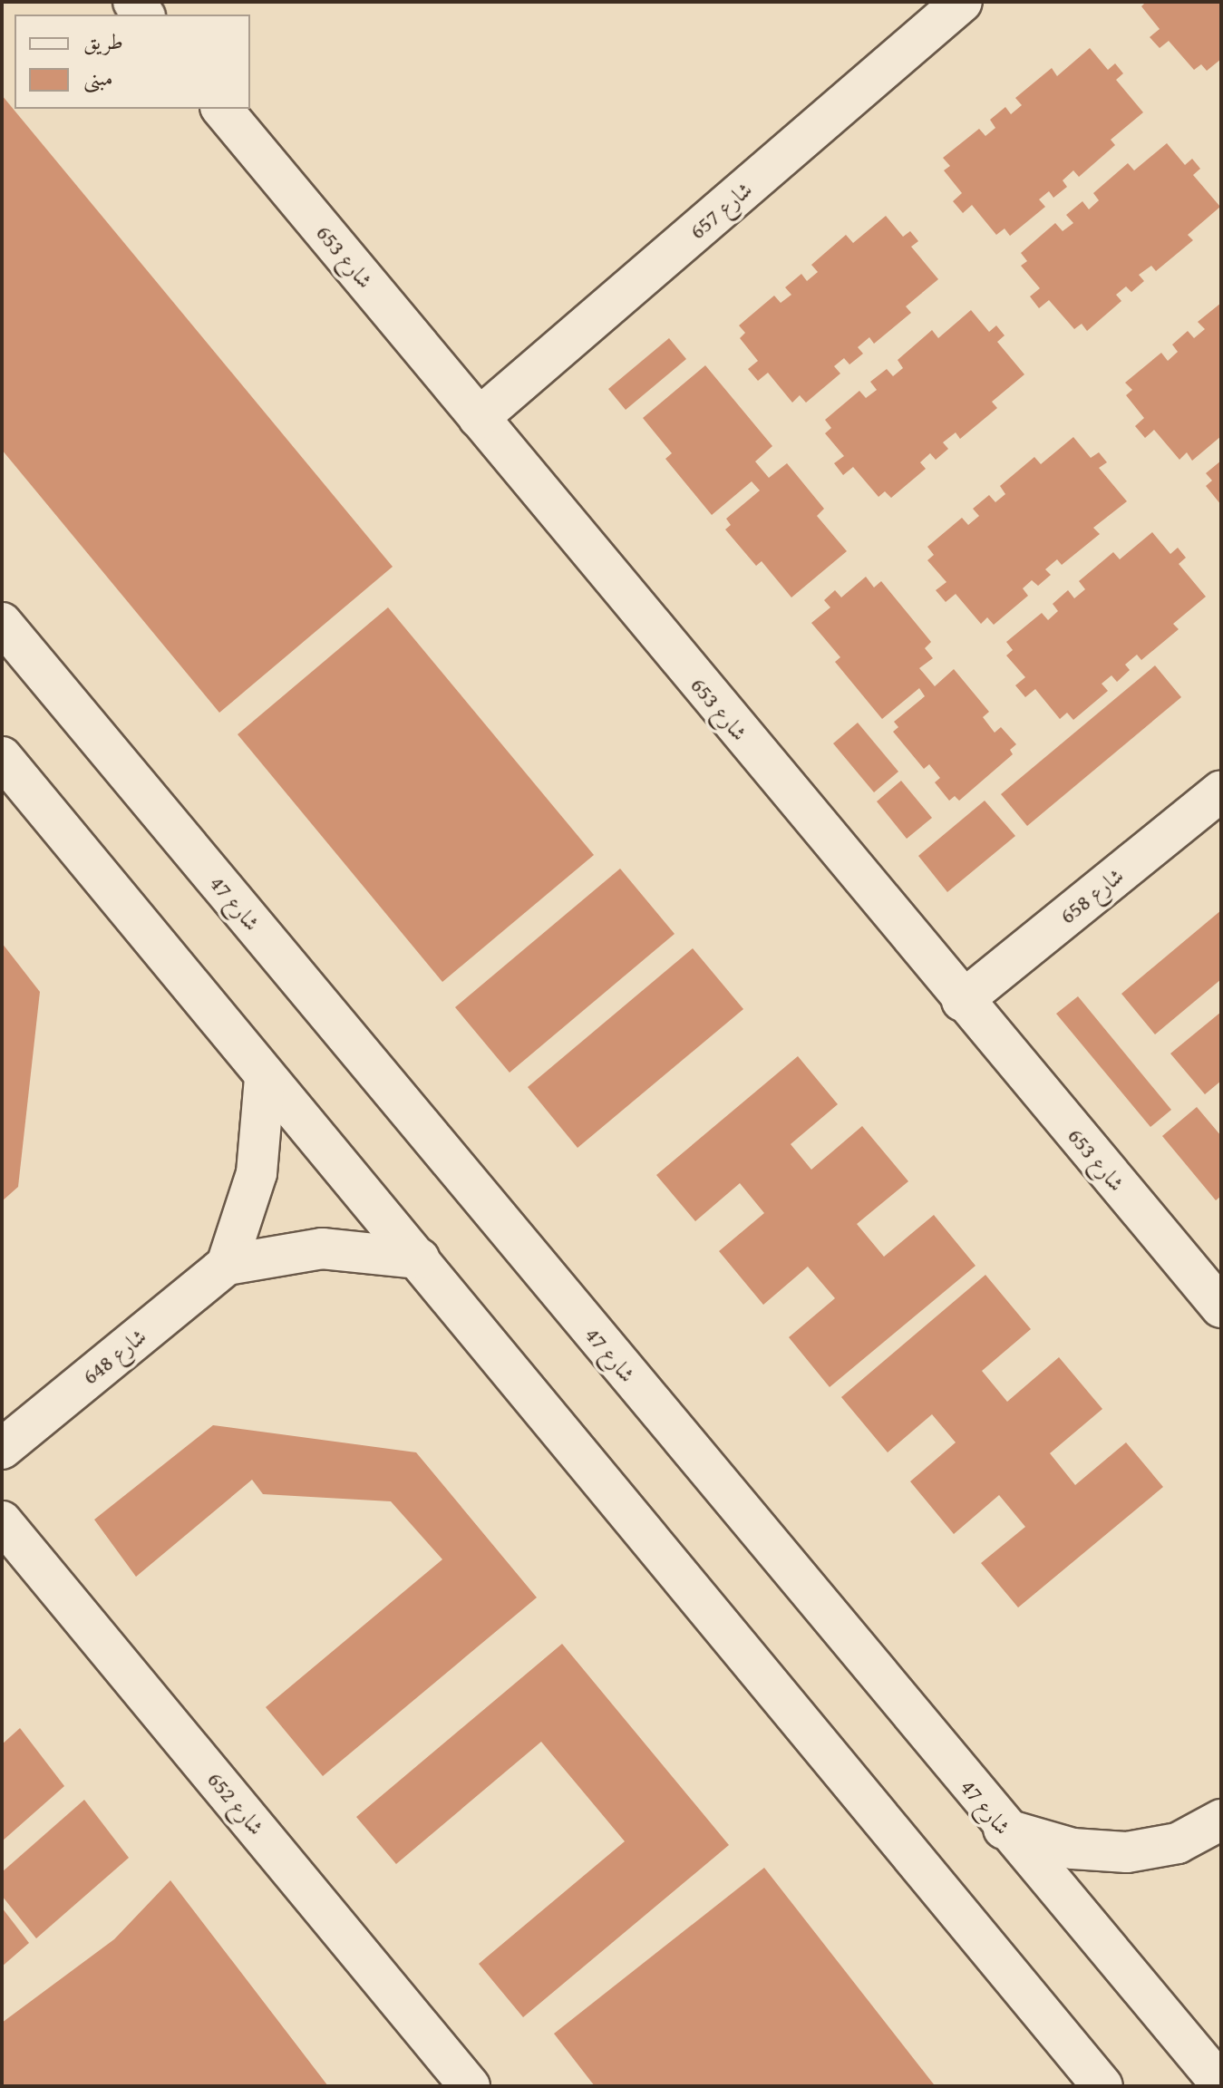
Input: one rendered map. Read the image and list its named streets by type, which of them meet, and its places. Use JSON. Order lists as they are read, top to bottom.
{
  "streets": {
    "street": [
      "شارع 657",
      "شارع 653",
      "شارع 658",
      "شارع 47",
      "شارع 648",
      "شارع 652"
    ]
  },
  "crossings": [
    ["شارع 657", "شارع 653"],
    ["شارع 653", "شارع 658"]
  ],
  "legend": ["طريق", "مبنى"]
}
